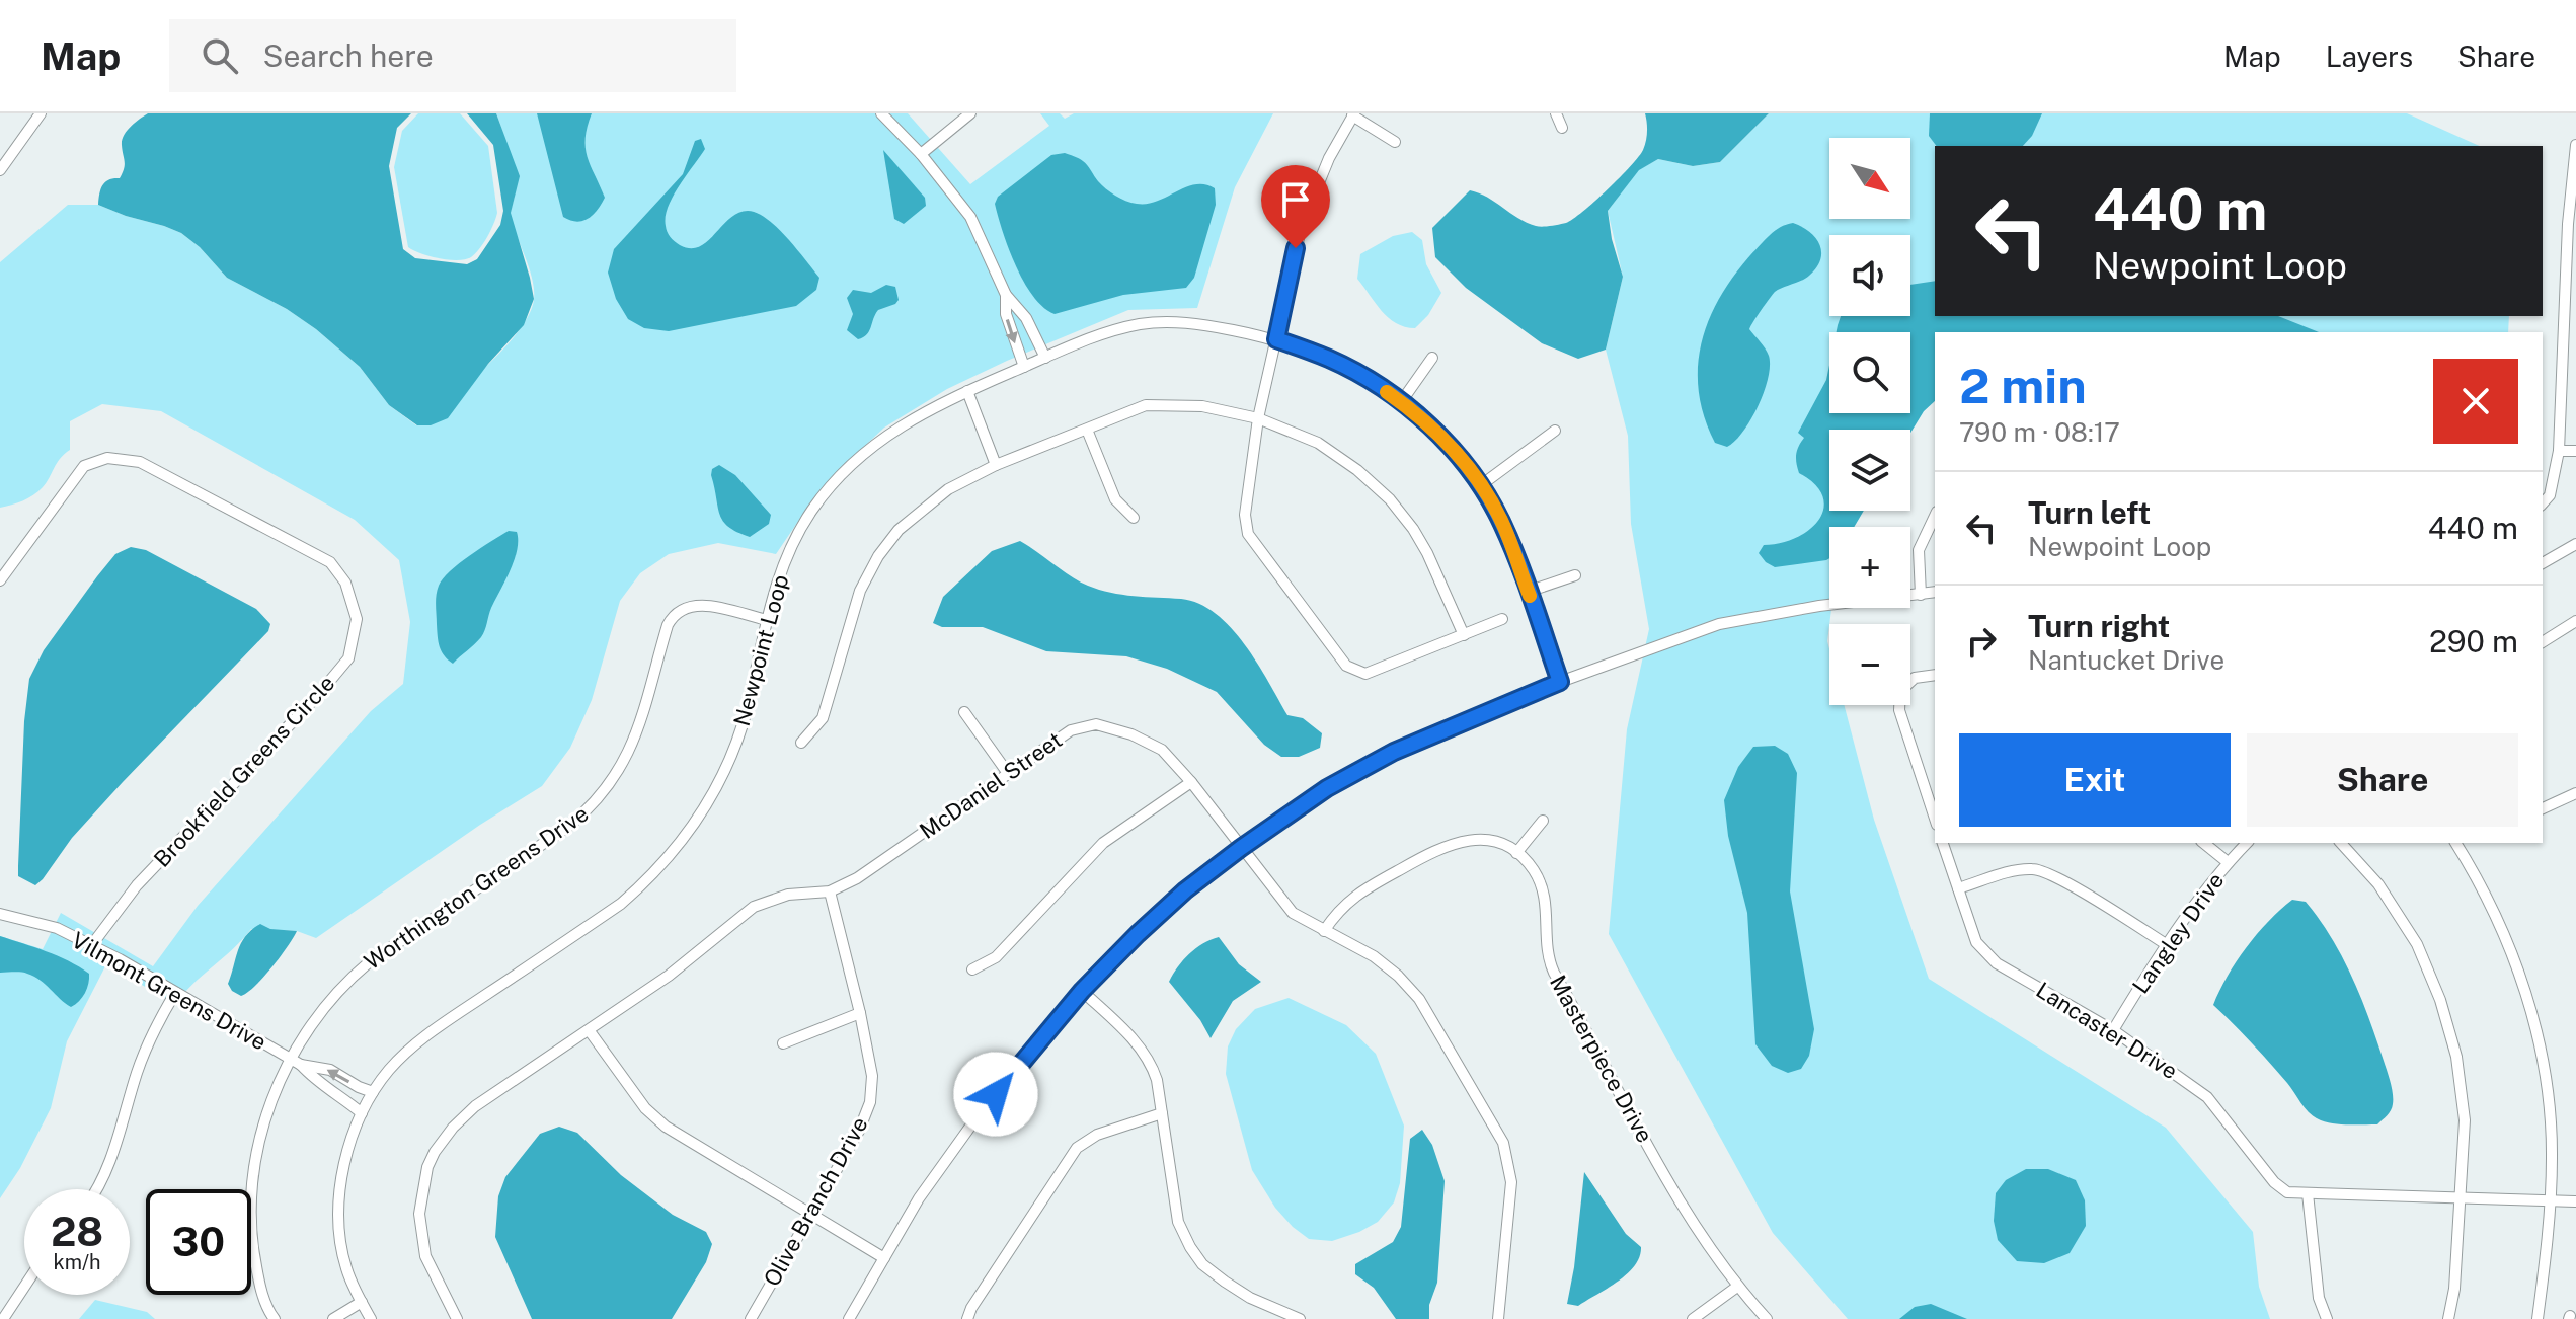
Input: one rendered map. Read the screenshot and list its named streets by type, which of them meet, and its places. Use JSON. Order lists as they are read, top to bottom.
{
  "streets": {
    "street": [
      "Newpoint Loop",
      "Brookfield Greens Circle",
      "McDaniel Street",
      "Worthington Greens Drive",
      "Langley Drive",
      "Vilmont Greens Drive",
      "Lancaster Drive",
      "Masterpiece Drive",
      "Olive Branch Drive"
    ]
  },
  "crossings": [
    ["Newpoint Loop", "Worthington Greens Drive"],
    ["Brookfield Greens Circle", "Vilmont Greens Drive"],
    ["McDaniel Street", "Olive Branch Drive"],
    ["Worthington Greens Drive", "Vilmont Greens Drive"],
    ["Langley Drive", "Lancaster Drive"]
  ],
  "north": "bottom right",
  "page": {
    "header": "Map",
    "search": "Search here",
    "nav": ["Map", "Layers", "Share"],
    "map_buttons": ["+", "−"],
    "turn": ["440 m", "Newpoint Loop"],
    "heading": ["2 min", "790 m · 08:17"],
    "list": [
      {
        "name": "Turn left",
        "note": "Newpoint Loop",
        "value": "440 m"
      },
      {
        "name": "Turn right",
        "note": "Nantucket Drive",
        "value": "290 m"
      }
    ],
    "buttons": ["Exit", "Share"],
    "speed": "28 km/h",
    "limit": "30"
  }
}
